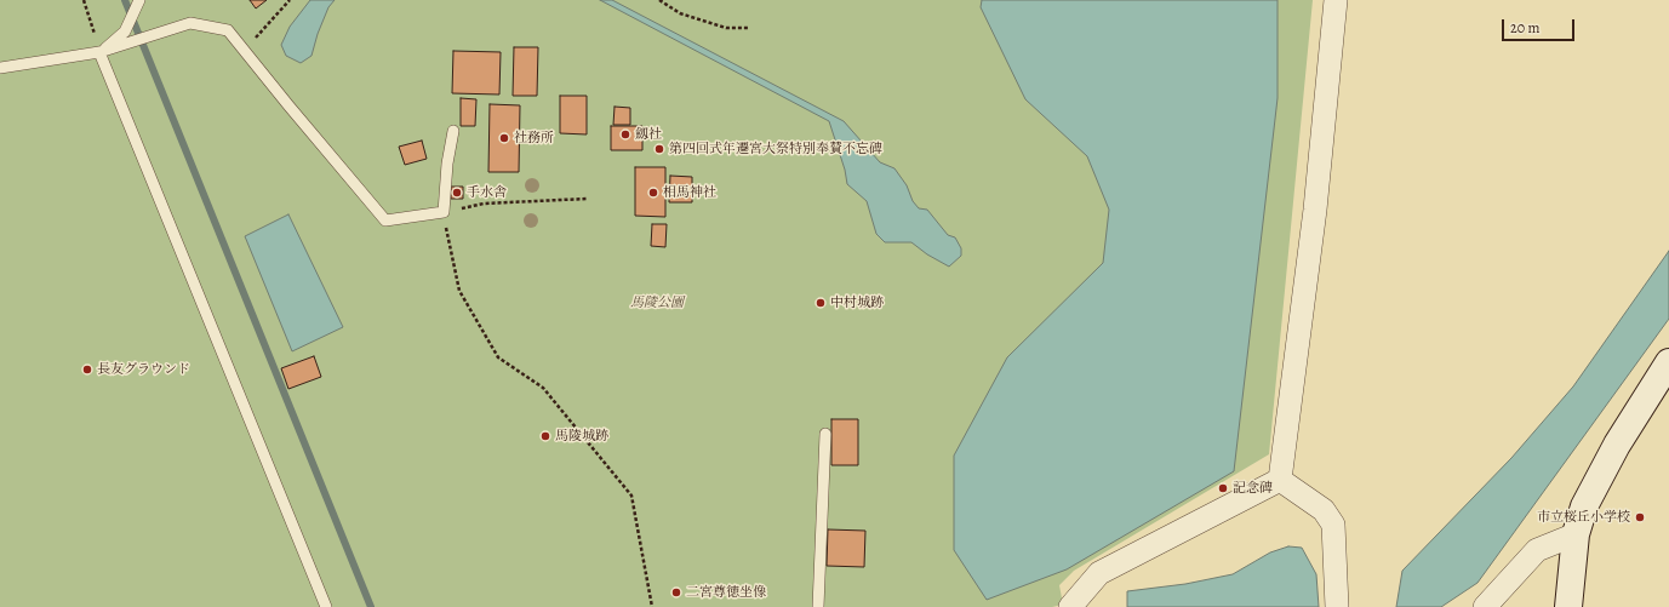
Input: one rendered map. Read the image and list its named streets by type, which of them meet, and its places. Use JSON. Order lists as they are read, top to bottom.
{
  "parks": ["馬陵公園"],
  "places": [
    "劔社",
    "社務所",
    "第四回式年遷宮大祭特別奉賛不忘碑",
    "手水舎",
    "相馬神社",
    "中村城跡",
    "長友グラウンド",
    "馬陵城跡",
    "記念碑",
    "市立桜丘小学校",
    "二宮尊徳坐像"
  ],
  "scale_bar": "20 m"
}
